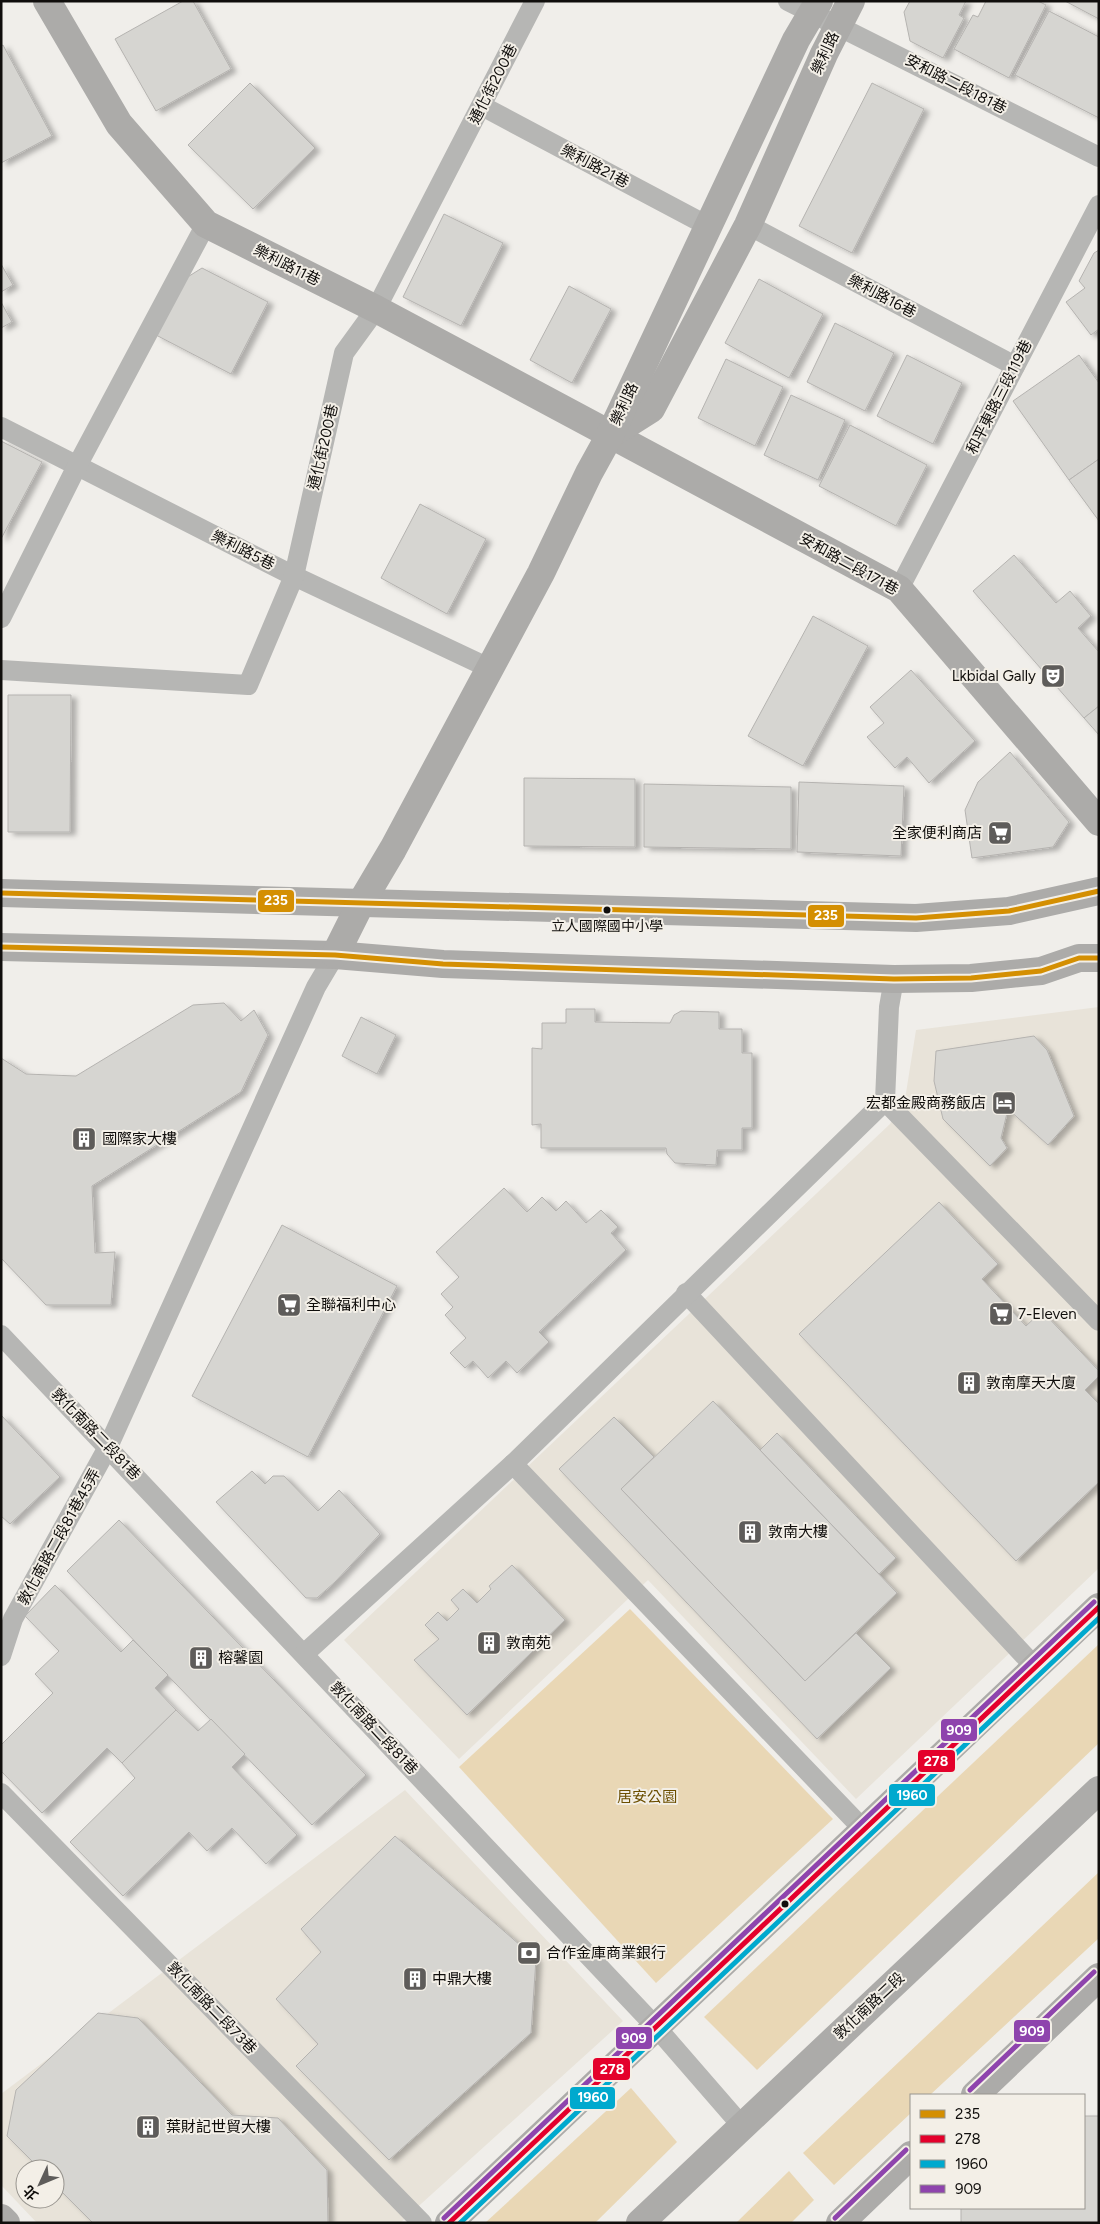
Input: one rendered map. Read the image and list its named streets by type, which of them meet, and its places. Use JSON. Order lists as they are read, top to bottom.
{
  "streets": {
    "street": [
      "樂利路",
      "樂利路11巷",
      "安和路二段171巷",
      "敦化南路二段"
    ],
    "lane": [
      "通化街200巷",
      "安和路二段181巷",
      "樂利路21巷",
      "樂利路16巷",
      "和平東路三段119巷",
      "樂利路5巷",
      "敦化南路二段81巷",
      "敦化南路二段81巷45弄",
      "敦化南路二段73巷"
    ]
  },
  "crossings": [
    ["樂利路", "安和路二段181巷"],
    ["樂利路", "樂利路21巷"],
    ["樂利路", "樂利路11巷"],
    ["樂利路", "樂利路16巷"],
    ["樂利路", "安和路二段171巷"],
    ["通化街200巷", "樂利路21巷"],
    ["通化街200巷", "樂利路11巷"],
    ["通化街200巷", "樂利路5巷"],
    ["樂利路11巷", "安和路二段171巷"],
    ["樂利路16巷", "和平東路三段119巷"],
    ["和平東路三段119巷", "安和路二段171巷"],
    ["敦化南路二段81巷", "敦化南路二段81巷45弄"],
    ["敦化南路二段81巷", "敦化南路二段"]
  ],
  "parks": ["居安公園"],
  "places": {
    "theatre": ["Lkbidal Gally"],
    "supermarket": ["全家便利商店", "全聯福利中心", "7-Eleven"],
    "other": ["立人國際國中小學"],
    "hotel": ["宏都金殿商務飯店"],
    "building": [
      "國際家大樓",
      "敦南摩天大廈",
      "敦南大樓",
      "敦南苑",
      "榕馨園",
      "中鼎大樓",
      "葉財記世貿大樓"
    ],
    "bank": ["合作金庫商業銀行"]
  },
  "lines": [
    "transit line 235",
    "transit line 909",
    "transit line 278",
    "transit line 1960"
  ],
  "legend": [
    "235",
    "278",
    "1960",
    "909"
  ],
  "north": "bottom left"
}
